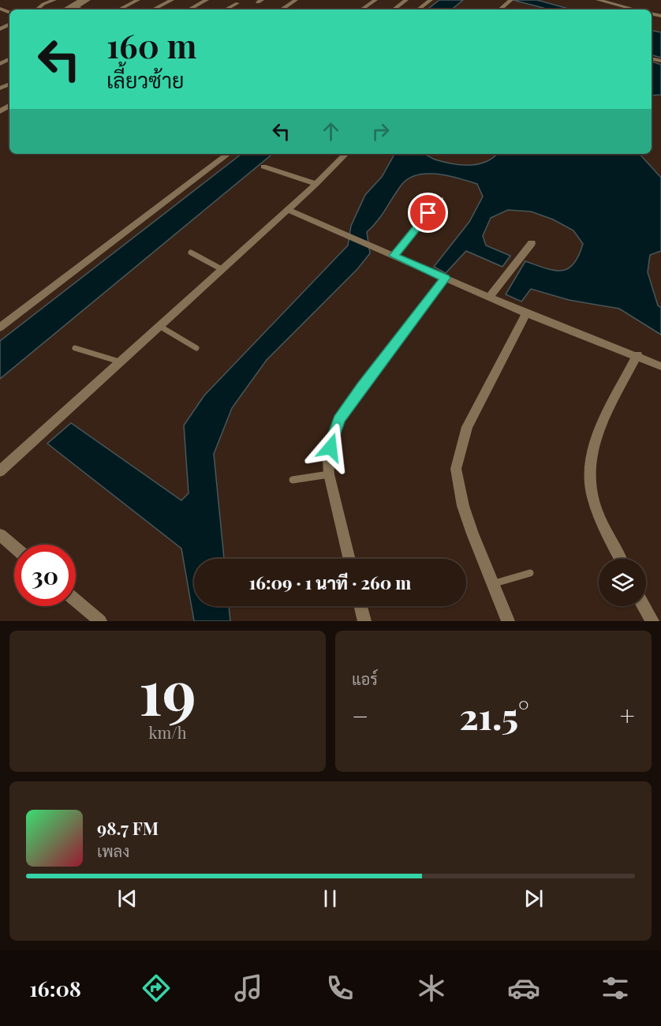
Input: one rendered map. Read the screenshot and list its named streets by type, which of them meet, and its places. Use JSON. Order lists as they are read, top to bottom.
{
  "page": {
    "turn": ["160 m", "เลี้ยวซ้าย"],
    "limit": "30",
    "trip": "16:09 · 1 นาที · 260 m",
    "tile": [
      ["19", "km/h"],
      "แอร์"
    ],
    "heat": ["−", "21.5°", "+"],
    "song": ["98.7 FM", "เพลง"],
    "tabs": "16:08"
  }
}
